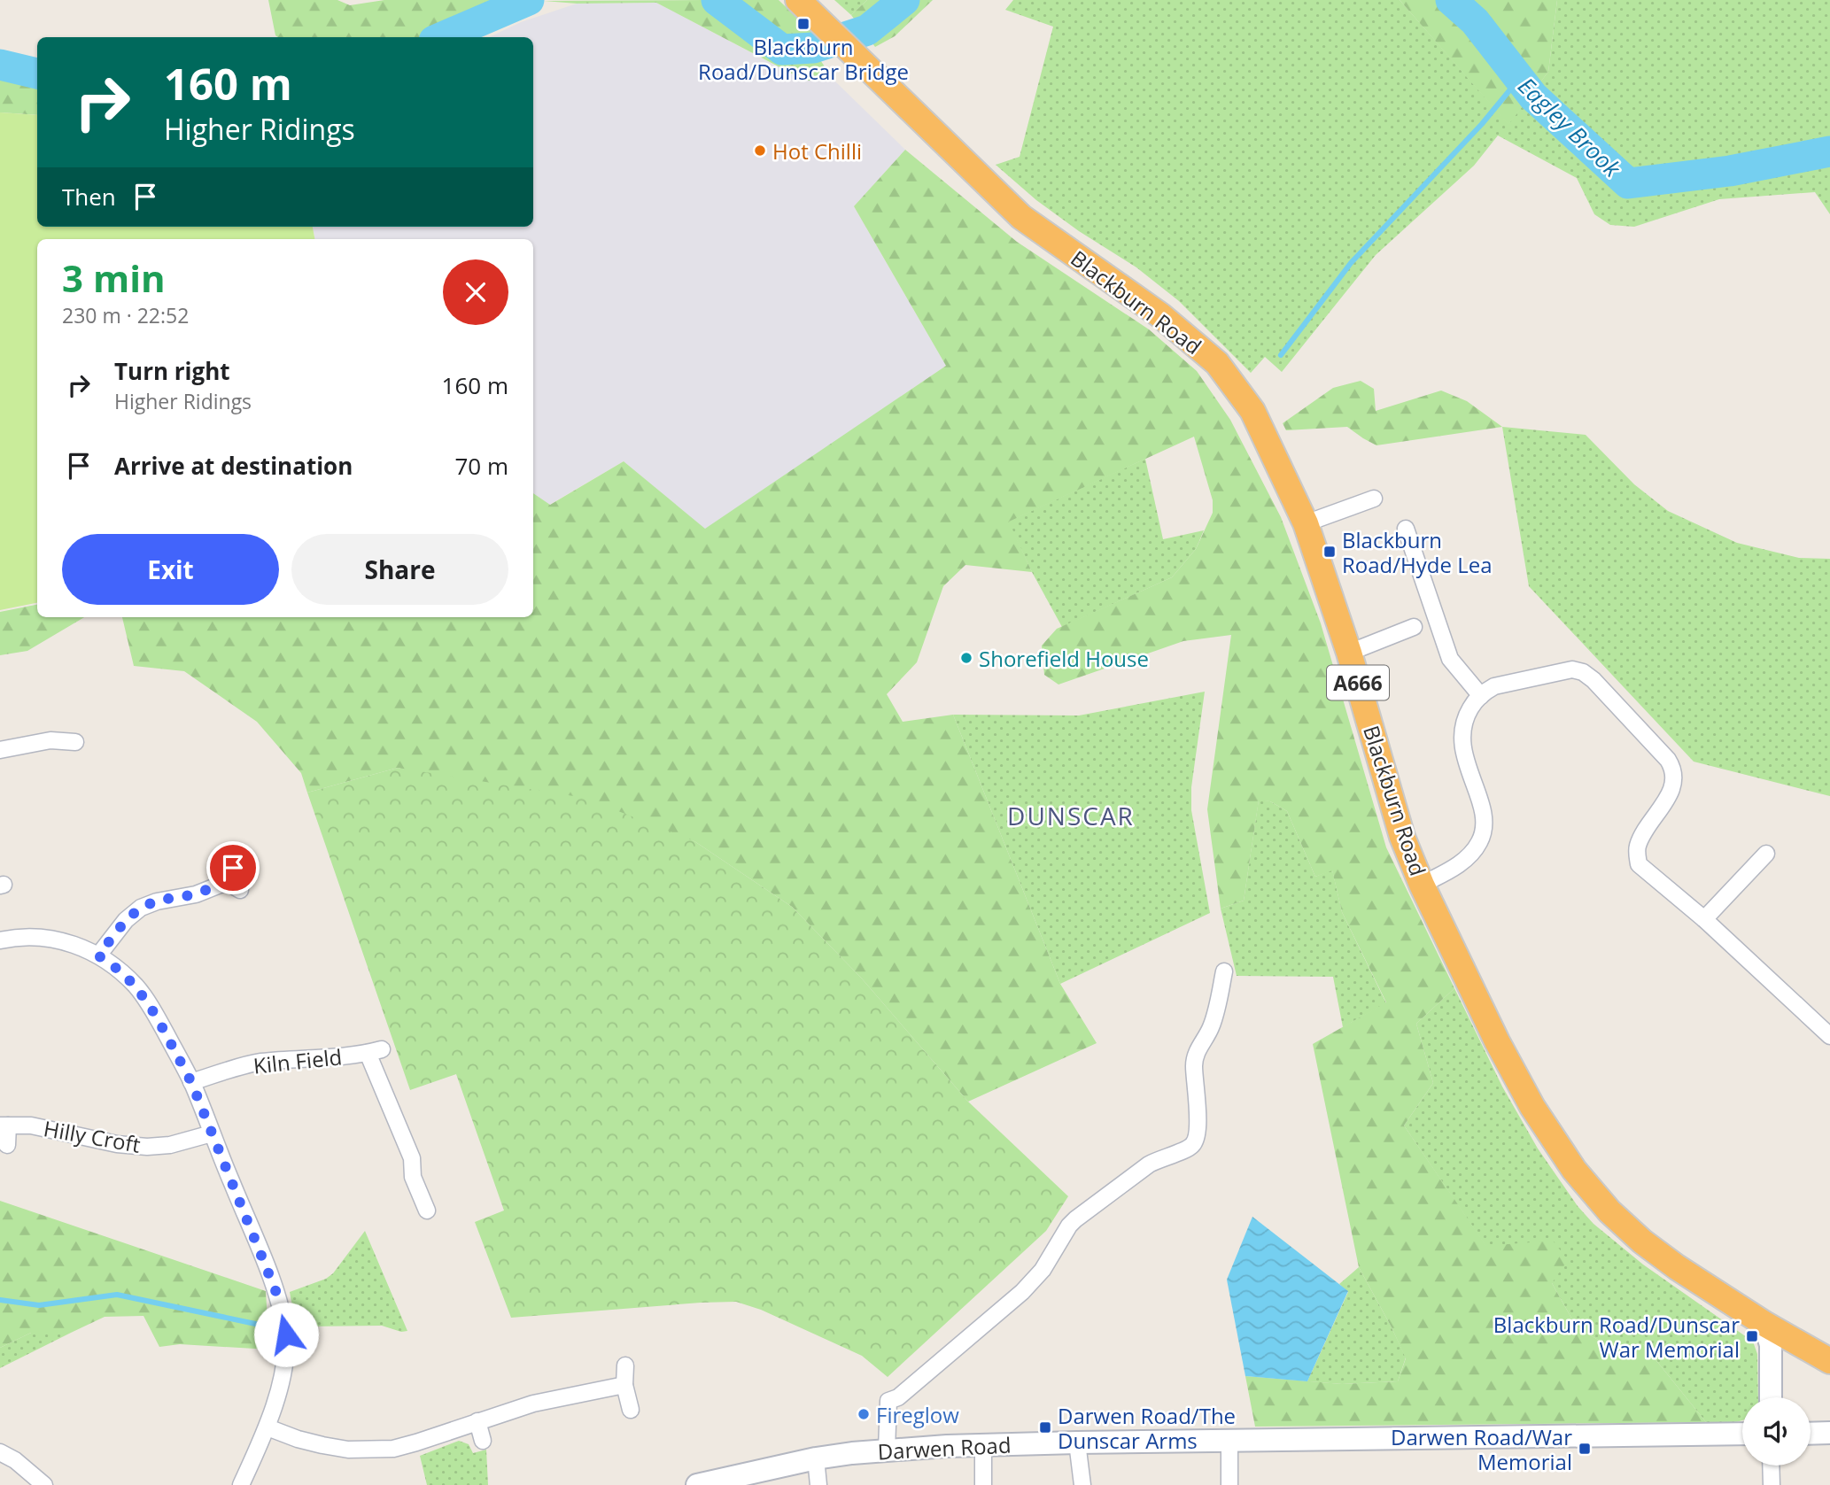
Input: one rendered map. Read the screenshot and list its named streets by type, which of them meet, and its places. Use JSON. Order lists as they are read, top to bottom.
{
  "streets": {
    "highway": ["Blackburn Road", "A666"],
    "main road": ["Darwen Road"],
    "street": ["Kiln Field", "Hilly Croft"]
  },
  "districts": ["DUNSCAR"],
  "water": ["Eagley Brook"],
  "places": {
    "transit": [
      "Blackburn Road/Dunscar Bridge",
      "Blackburn Road/Hyde Lea",
      "Blackburn Road/Dunscar War Memorial",
      "Darwen Road/The Dunscar Arms",
      "Darwen Road/War Memorial"
    ],
    "other": ["Hot Chilli", "Shorefield House", "Fireglow"]
  },
  "page": {
    "turn": ["160 m", "Higher Ridings"],
    "then": "Then",
    "heading": ["3 min", "230 m · 22:52"],
    "list": [
      {
        "name": "Turn right",
        "note": "Higher Ridings",
        "value": "160 m"
      },
      {
        "name": "Arrive at destination",
        "value": "70 m"
      }
    ],
    "buttons": ["Exit", "Share"]
  }
}
